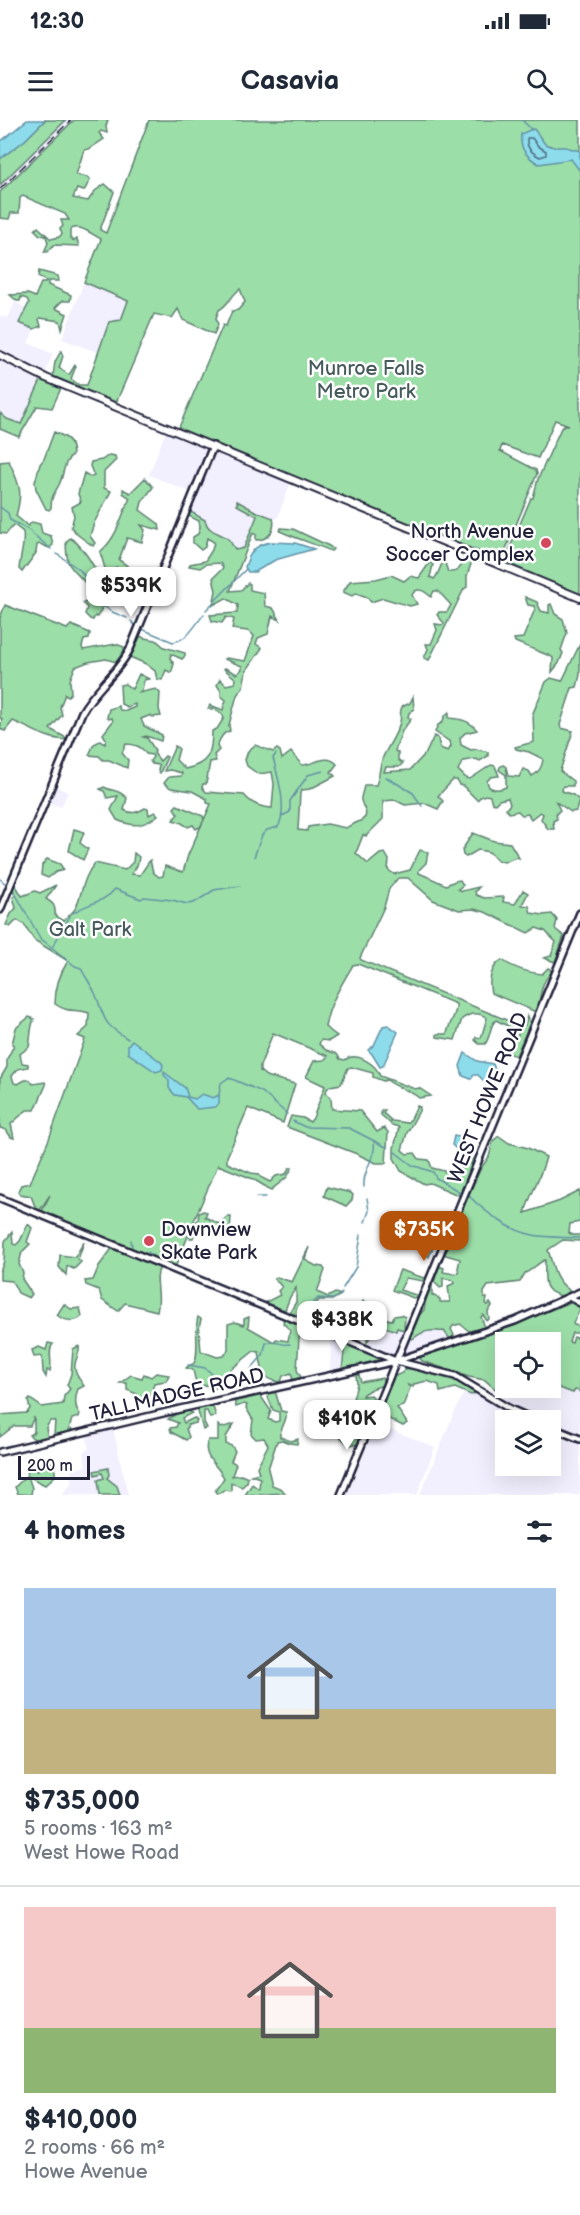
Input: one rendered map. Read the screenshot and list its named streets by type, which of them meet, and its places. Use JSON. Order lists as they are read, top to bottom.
{
  "streets": {
    "street": ["WEST HOWE ROAD", "TALLMADGE ROAD"]
  },
  "crossings": [
    ["WEST HOWE ROAD", "TALLMADGE ROAD"]
  ],
  "parks": ["Munroe Falls Metro Park", "Galt Park"],
  "places": ["North Avenue Soccer Complex", "Downview Skate Park"],
  "scale_bar": "200 m",
  "page": {
    "status": "12:30",
    "header": "Casavia",
    "price": [
      "$539K",
      "$735K",
      "$438K",
      "$410K"
    ],
    "scale": "200 m",
    "heading": "4 homes",
    "list": [
      {
        "name": "$735,000",
        "note": "5 rooms · 163 m² · West Howe Road"
      },
      {
        "name": "$410,000",
        "note": "2 rooms · 66 m² · Howe Avenue"
      }
    ]
  }
}
